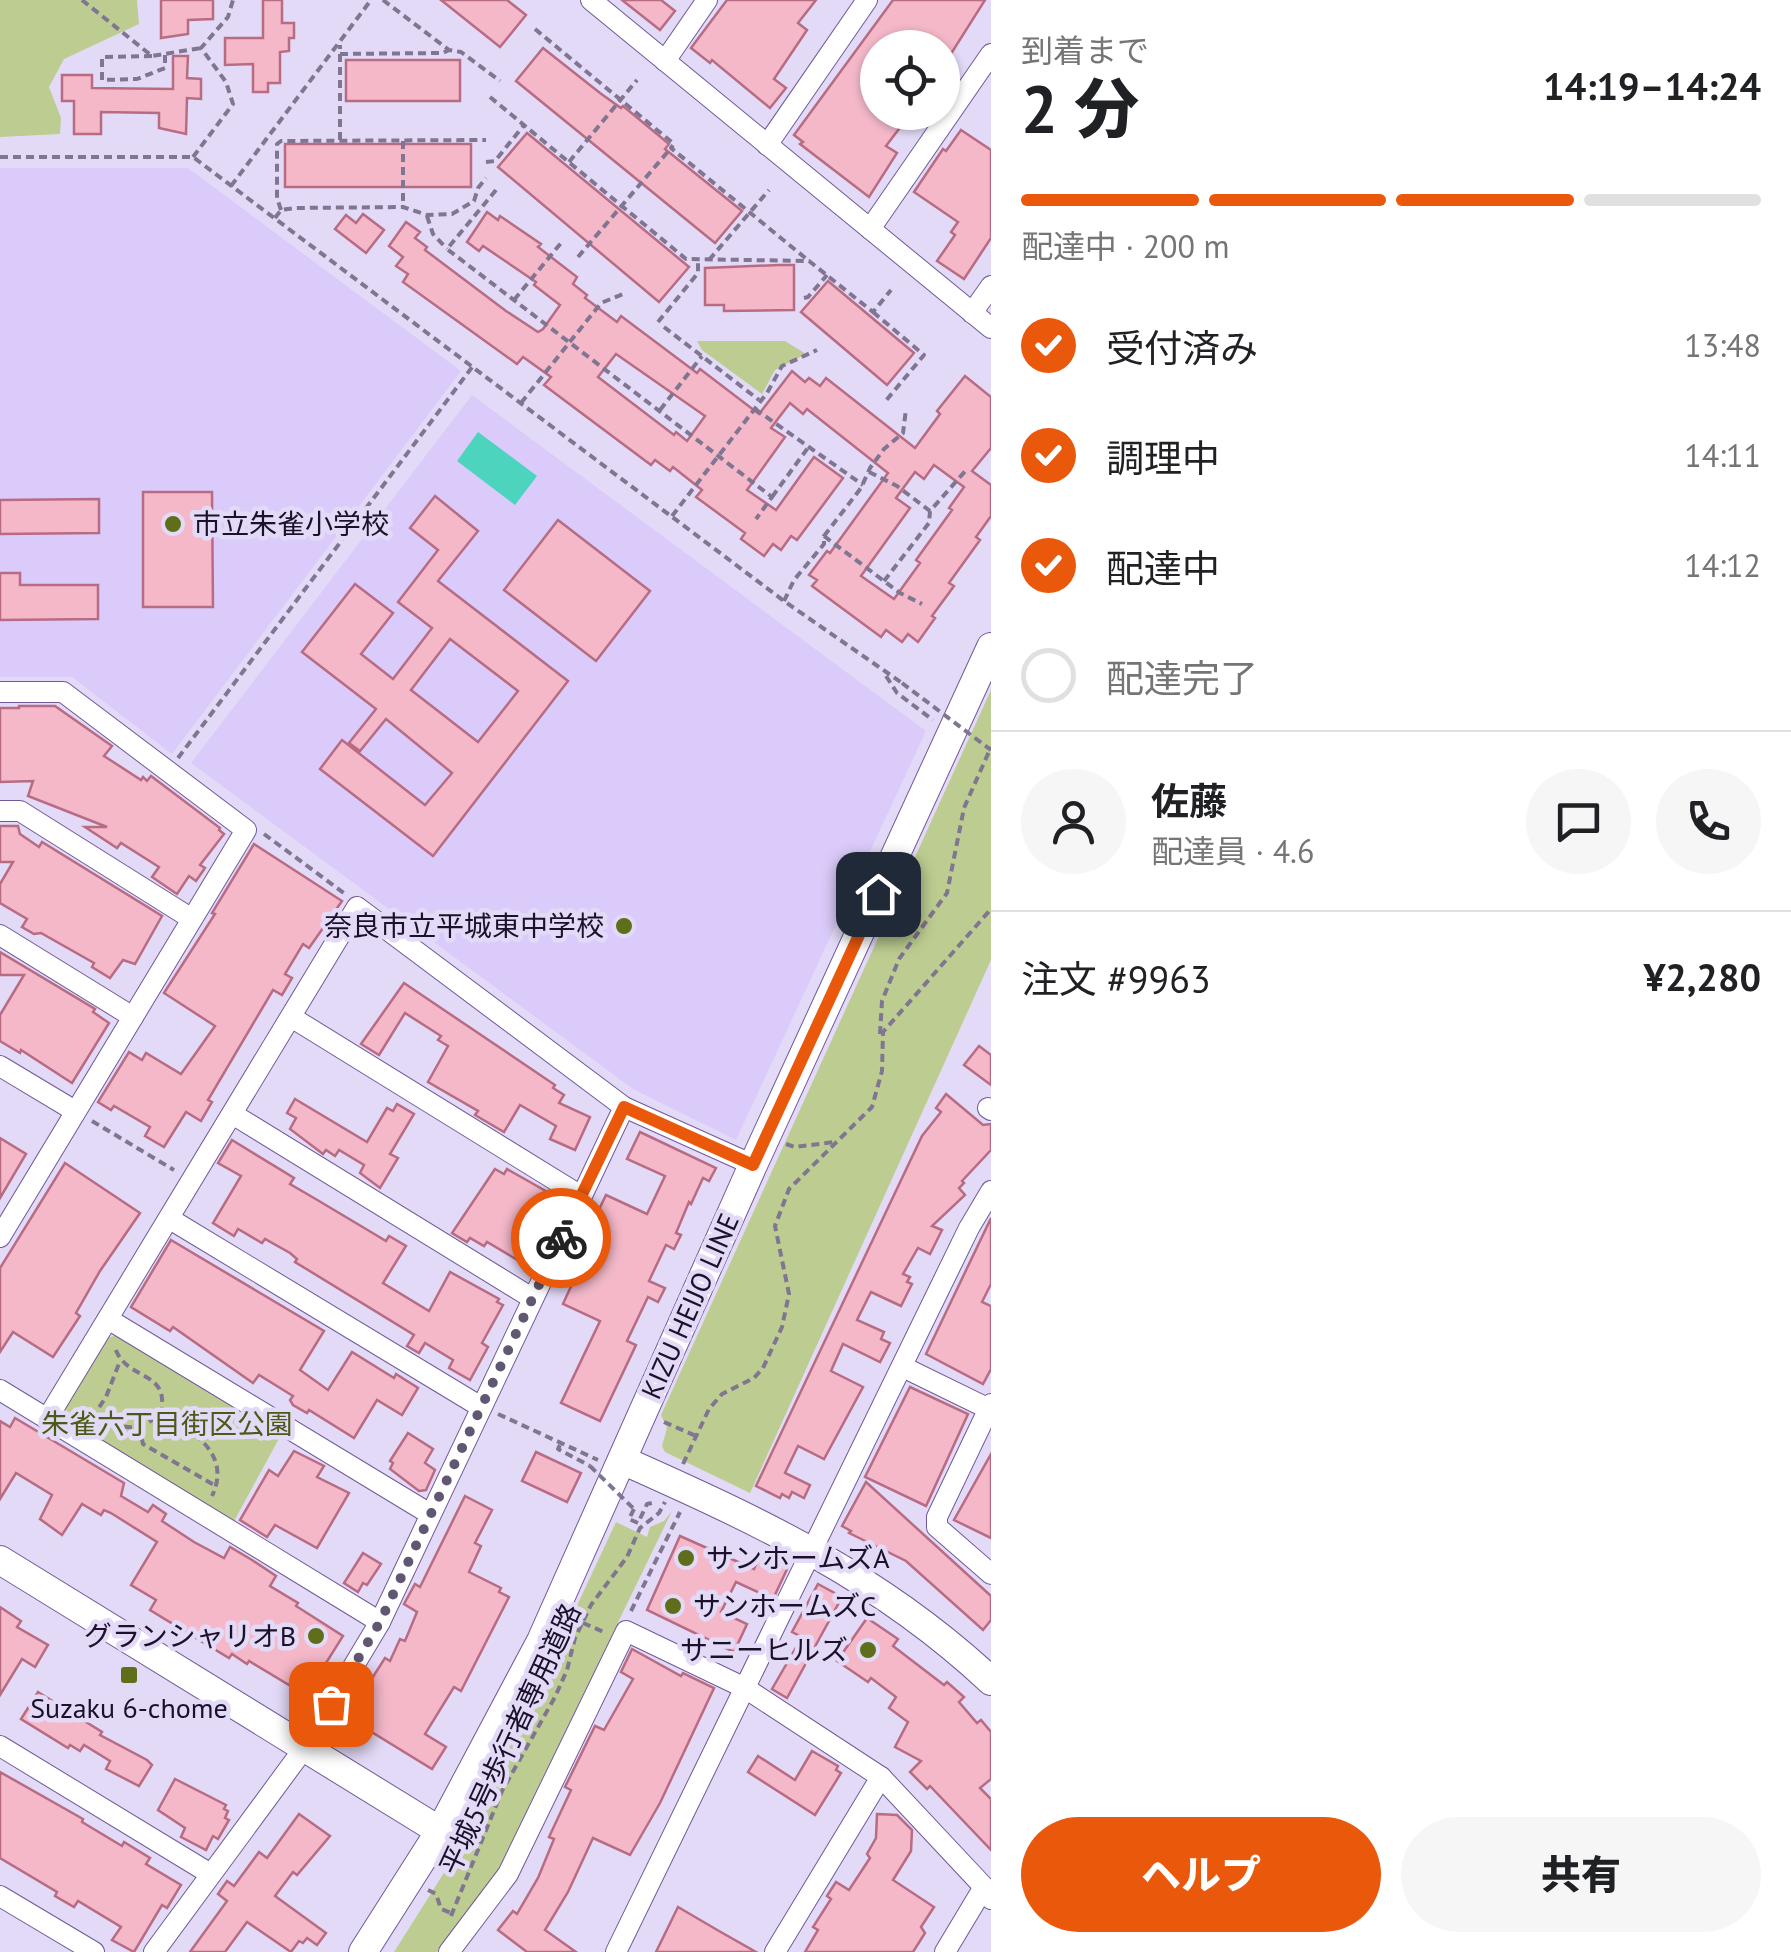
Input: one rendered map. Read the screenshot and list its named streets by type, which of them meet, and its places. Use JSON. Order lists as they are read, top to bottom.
{
  "streets": {
    "main road": ["KIZU HEIJO LINE"],
    "path": ["平城5号歩行者専用道路"]
  },
  "parks": ["朱雀六丁目街区公園"],
  "places": {
    "other": [
      "市立朱雀小学校",
      "奈良市立平城東中学校",
      "サンホームズA",
      "サンホームズC",
      "グランシャリオB",
      "サニーヒルズ"
    ],
    "transit": ["Suzaku 6-chome"]
  },
  "page": {
    "heading": ["2 分", "到着まで", "14:19–14:24"],
    "panel": [
      "佐藤",
      "配達員 · 4.6",
      "注文 #9963",
      "¥2,280"
    ],
    "bar": "配達中 · 200 m",
    "list": [
      ["受付済み", "13:48"],
      ["調理中", "14:11"],
      ["配達中", "14:12"],
      "配達完了"
    ],
    "buttons": ["ヘルプ", "共有"]
  }
}
